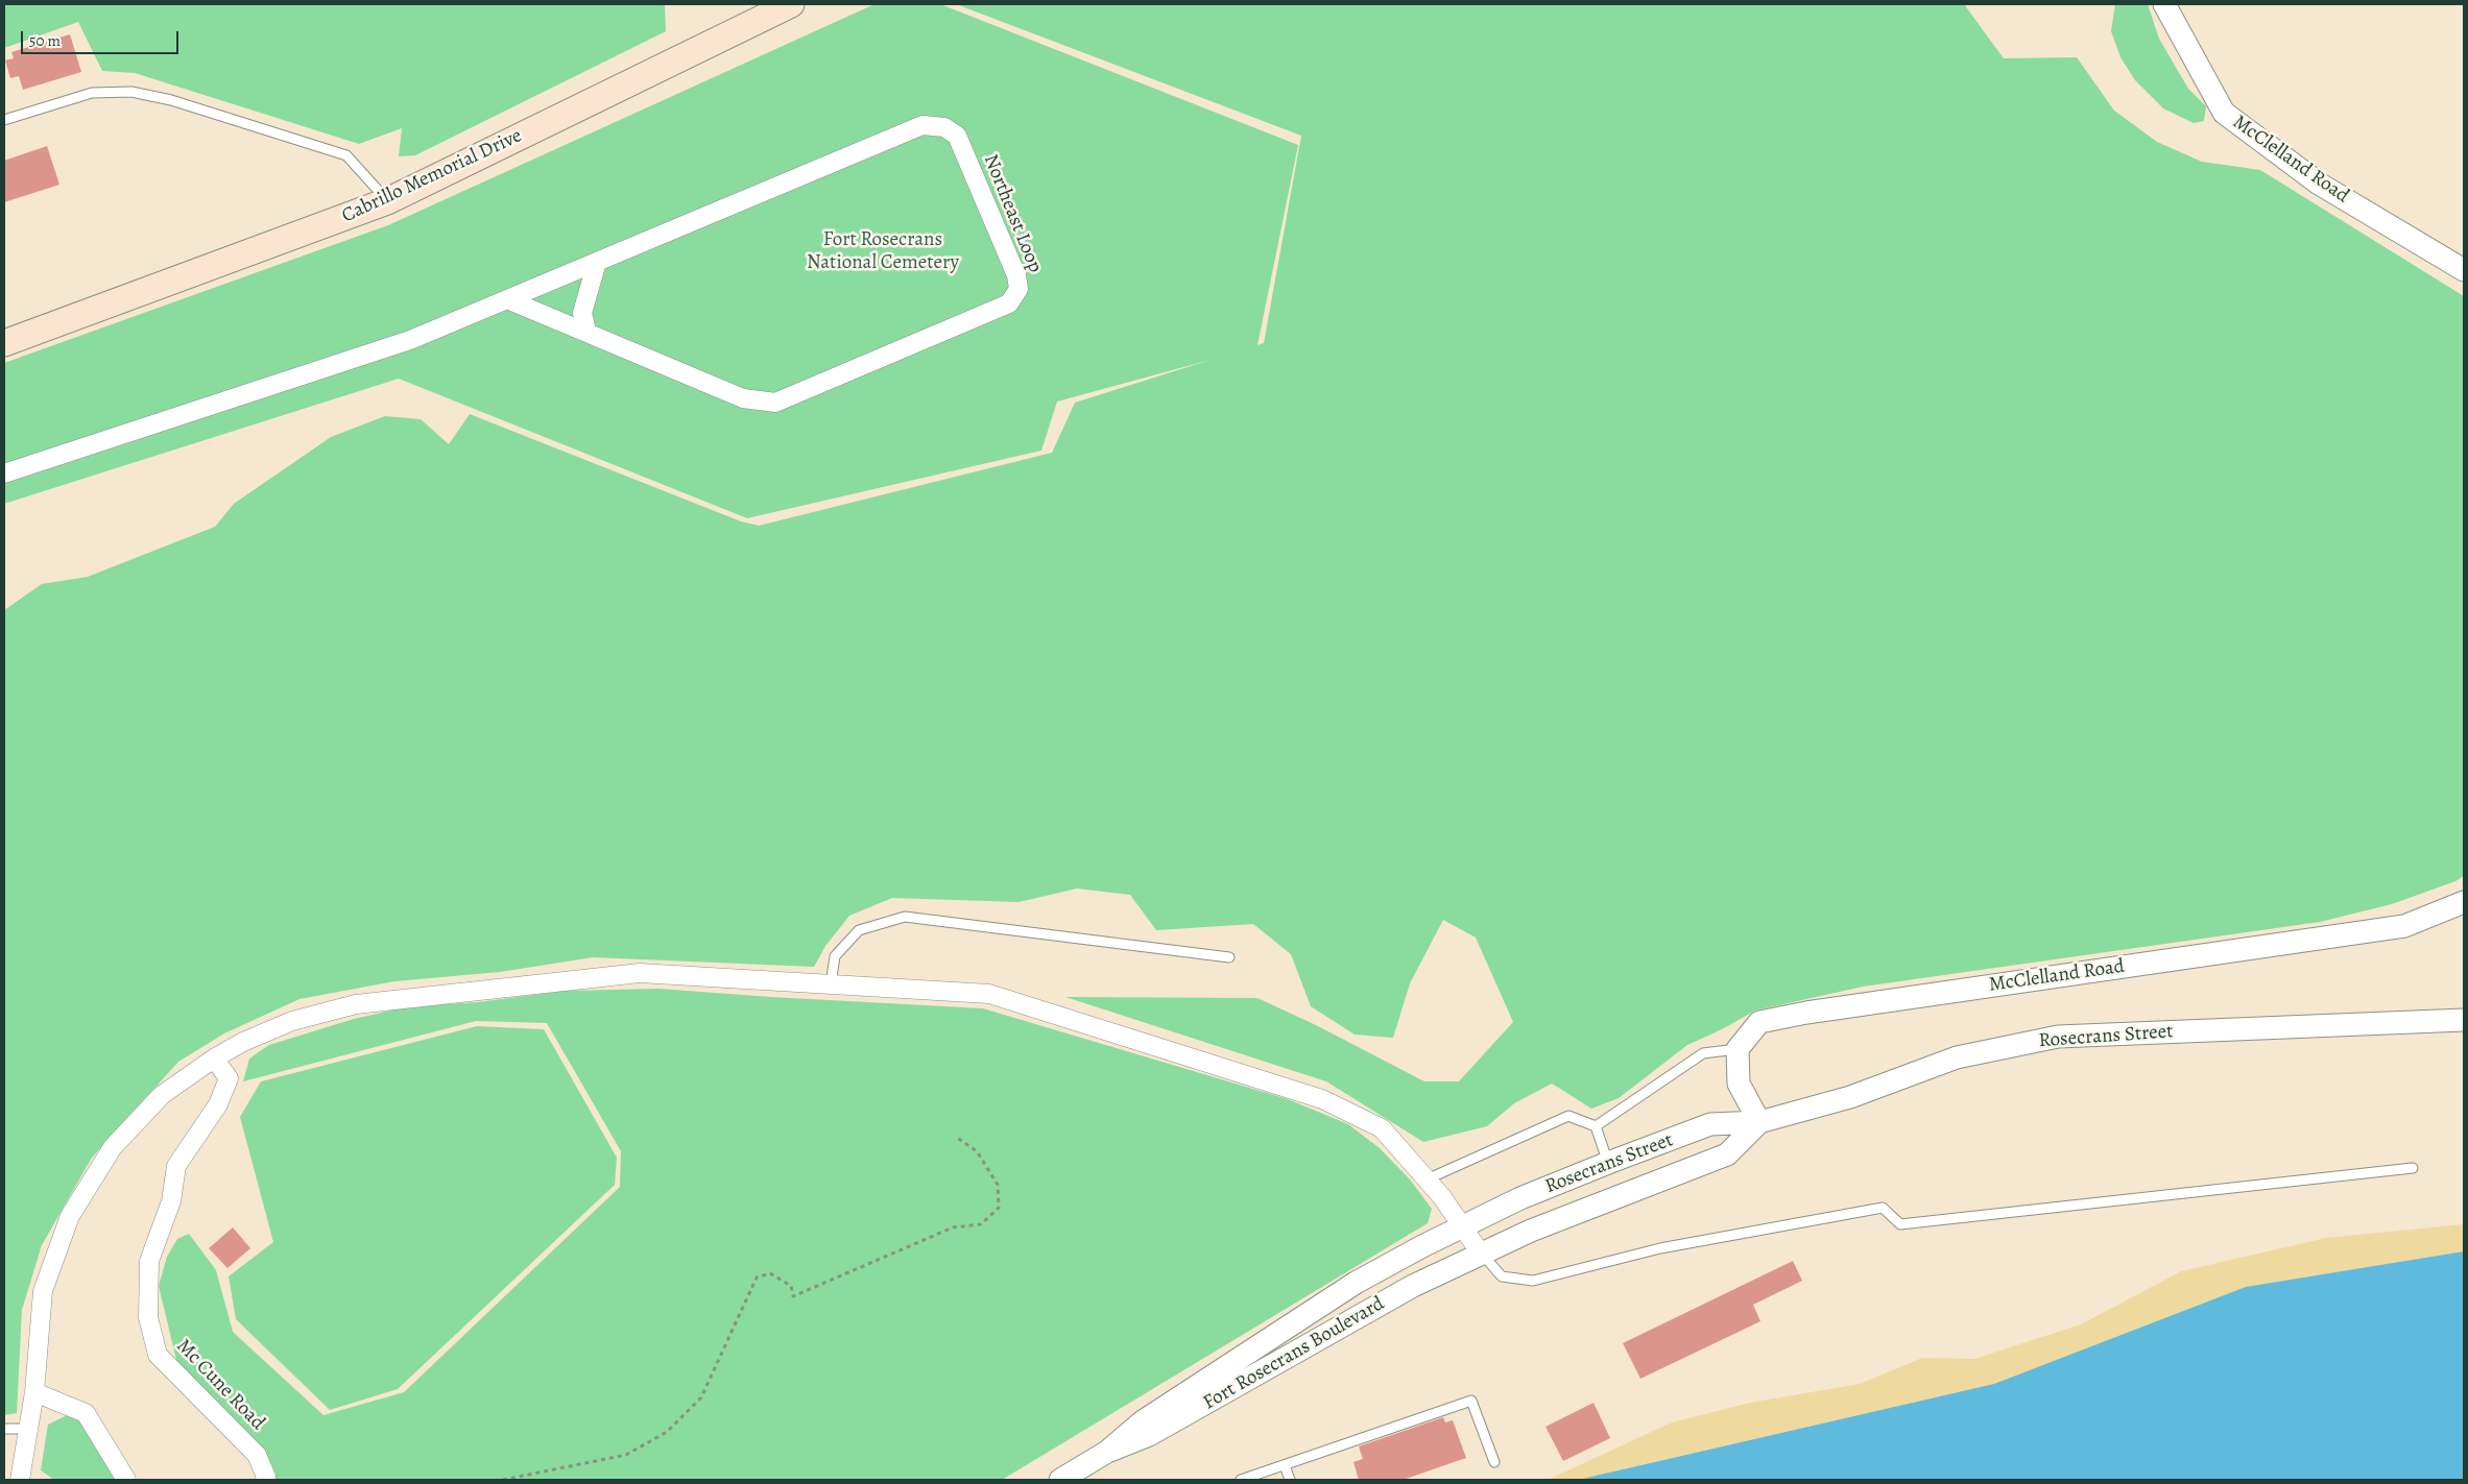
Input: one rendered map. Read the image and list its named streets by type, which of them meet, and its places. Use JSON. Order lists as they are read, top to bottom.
{
  "streets": {
    "main road": ["Cabrillo Memorial Drive"],
    "street": [
      "McClelland Road",
      "Northeast Loop",
      "Rosecrans Street",
      "Fort Rosecrans Boulevard",
      "Mc Cune Road"
    ]
  },
  "crossings": [
    ["Rosecrans Street", "Fort Rosecrans Boulevard"]
  ],
  "parks": ["Fort Rosecrans National Cemetery"],
  "scale_bar": "50 m"
}
